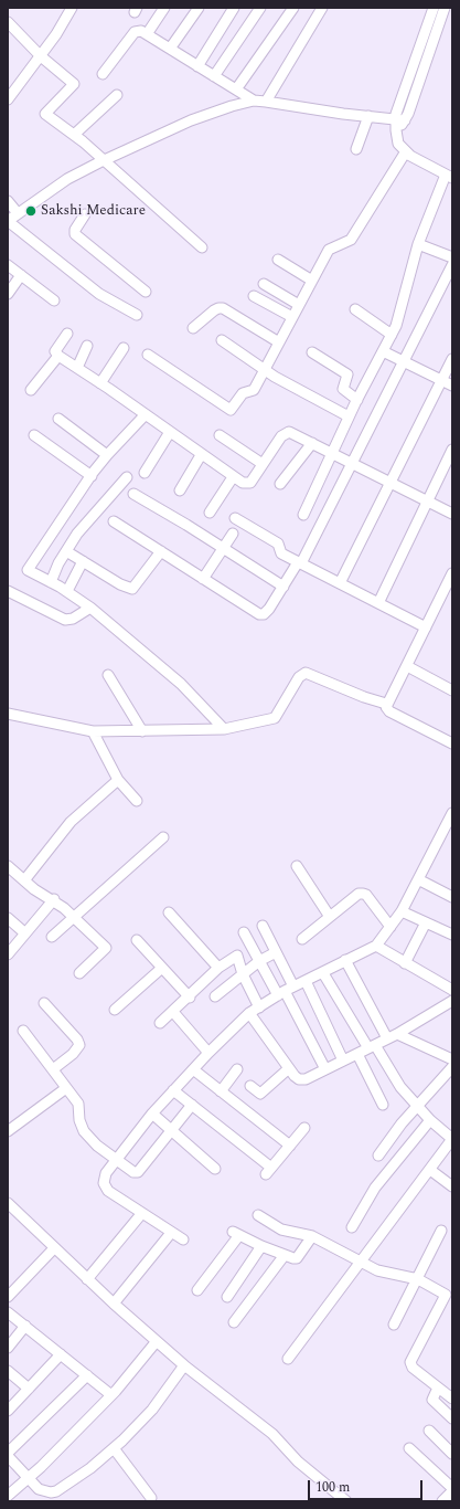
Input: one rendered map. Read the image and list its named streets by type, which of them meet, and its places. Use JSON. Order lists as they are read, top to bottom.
{
  "places": ["Sakshi Medicare"],
  "scale_bar": "100 m"
}
